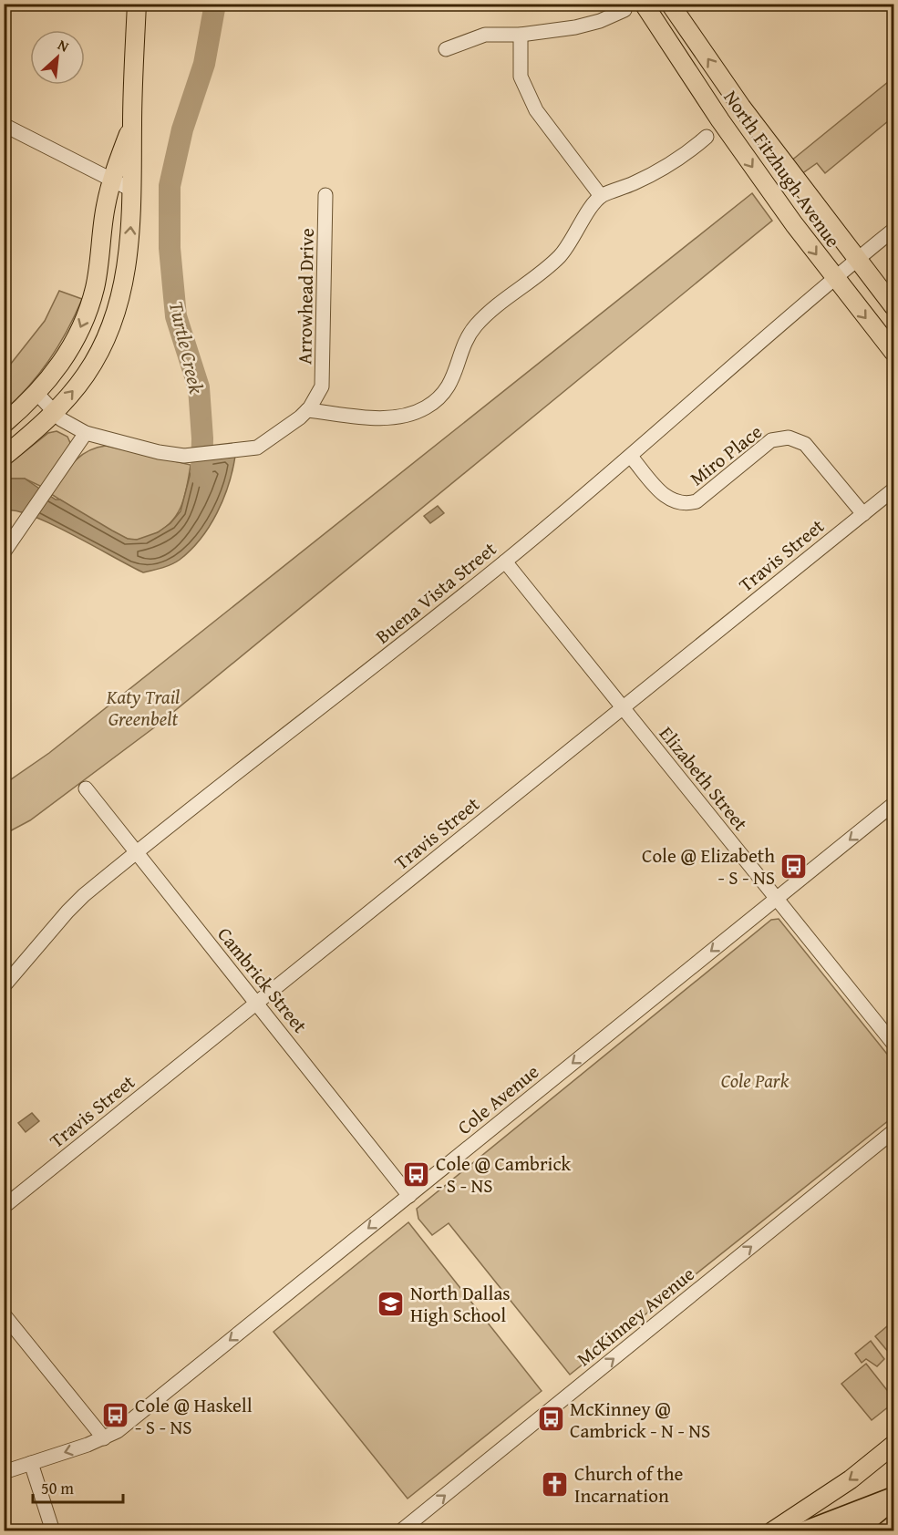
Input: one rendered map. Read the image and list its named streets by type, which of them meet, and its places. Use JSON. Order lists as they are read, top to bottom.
{
  "streets": {
    "main road": ["North Fitzhugh Avenue"],
    "street": [
      "Arrowhead Drive",
      "Miro Place",
      "Travis Street",
      "Buena Vista Street",
      "Elizabeth Street",
      "Cambrick Street",
      "Cole Avenue",
      "McKinney Avenue"
    ]
  },
  "crossings": [
    ["North Fitzhugh Avenue", "Buena Vista Street"],
    ["Miro Place", "Travis Street"],
    ["Miro Place", "Buena Vista Street"],
    ["Travis Street", "Elizabeth Street"],
    ["Travis Street", "Cambrick Street"],
    ["Buena Vista Street", "Elizabeth Street"],
    ["Buena Vista Street", "Cambrick Street"],
    ["Elizabeth Street", "Cole Avenue"],
    ["Cambrick Street", "Cole Avenue"]
  ],
  "one_way": ["Cole Avenue", "McKinney Avenue"],
  "water": ["Turtle Creek"],
  "parks": ["Katy Trail Greenbelt", "Cole Park"],
  "places": {
    "bus stop": [
      "Cole @ Elizabeth - S - NS",
      "Cole @ Cambrick - S - NS",
      "Cole @ Haskell - S - NS",
      "McKinney @ Cambrick - N - NS"
    ],
    "school or university": ["North Dallas High School"],
    "church": ["Church of the Incarnation"]
  },
  "scale_bar": "50 m",
  "north": "top right"
}
